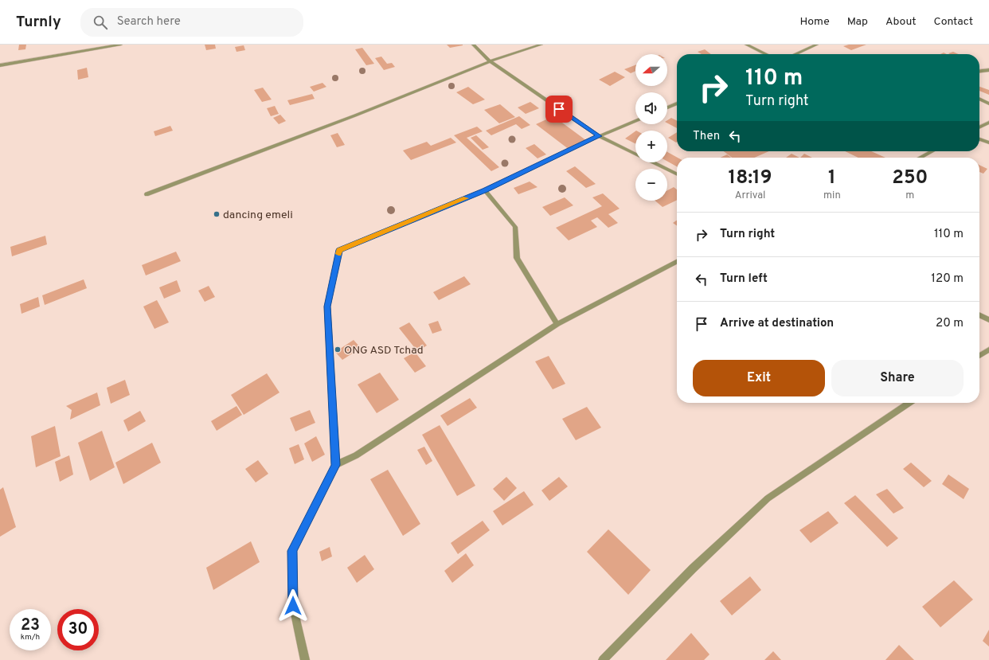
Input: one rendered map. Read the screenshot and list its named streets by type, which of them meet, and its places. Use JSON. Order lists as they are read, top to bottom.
{
  "places": ["dancing emeli", "ONG ASD Tchad"],
  "north": "left",
  "page": {
    "header": "Turnly",
    "search": "Search here",
    "nav": [
      "Home",
      "Map",
      "About",
      "Contact"
    ],
    "map_buttons": ["+", "−"],
    "turn": ["110 m", "Turn right"],
    "then": "Then",
    "eta": [
      "18:19",
      "Arrival",
      "1",
      "min",
      "250",
      "m"
    ],
    "list": [
      {
        "name": "Turn right",
        "value": "110 m"
      },
      {
        "name": "Turn left",
        "value": "120 m"
      },
      {
        "name": "Arrive at destination",
        "value": "20 m"
      }
    ],
    "buttons": ["Exit", "Share"],
    "speed": "23 km/h",
    "limit": "30"
  }
}
